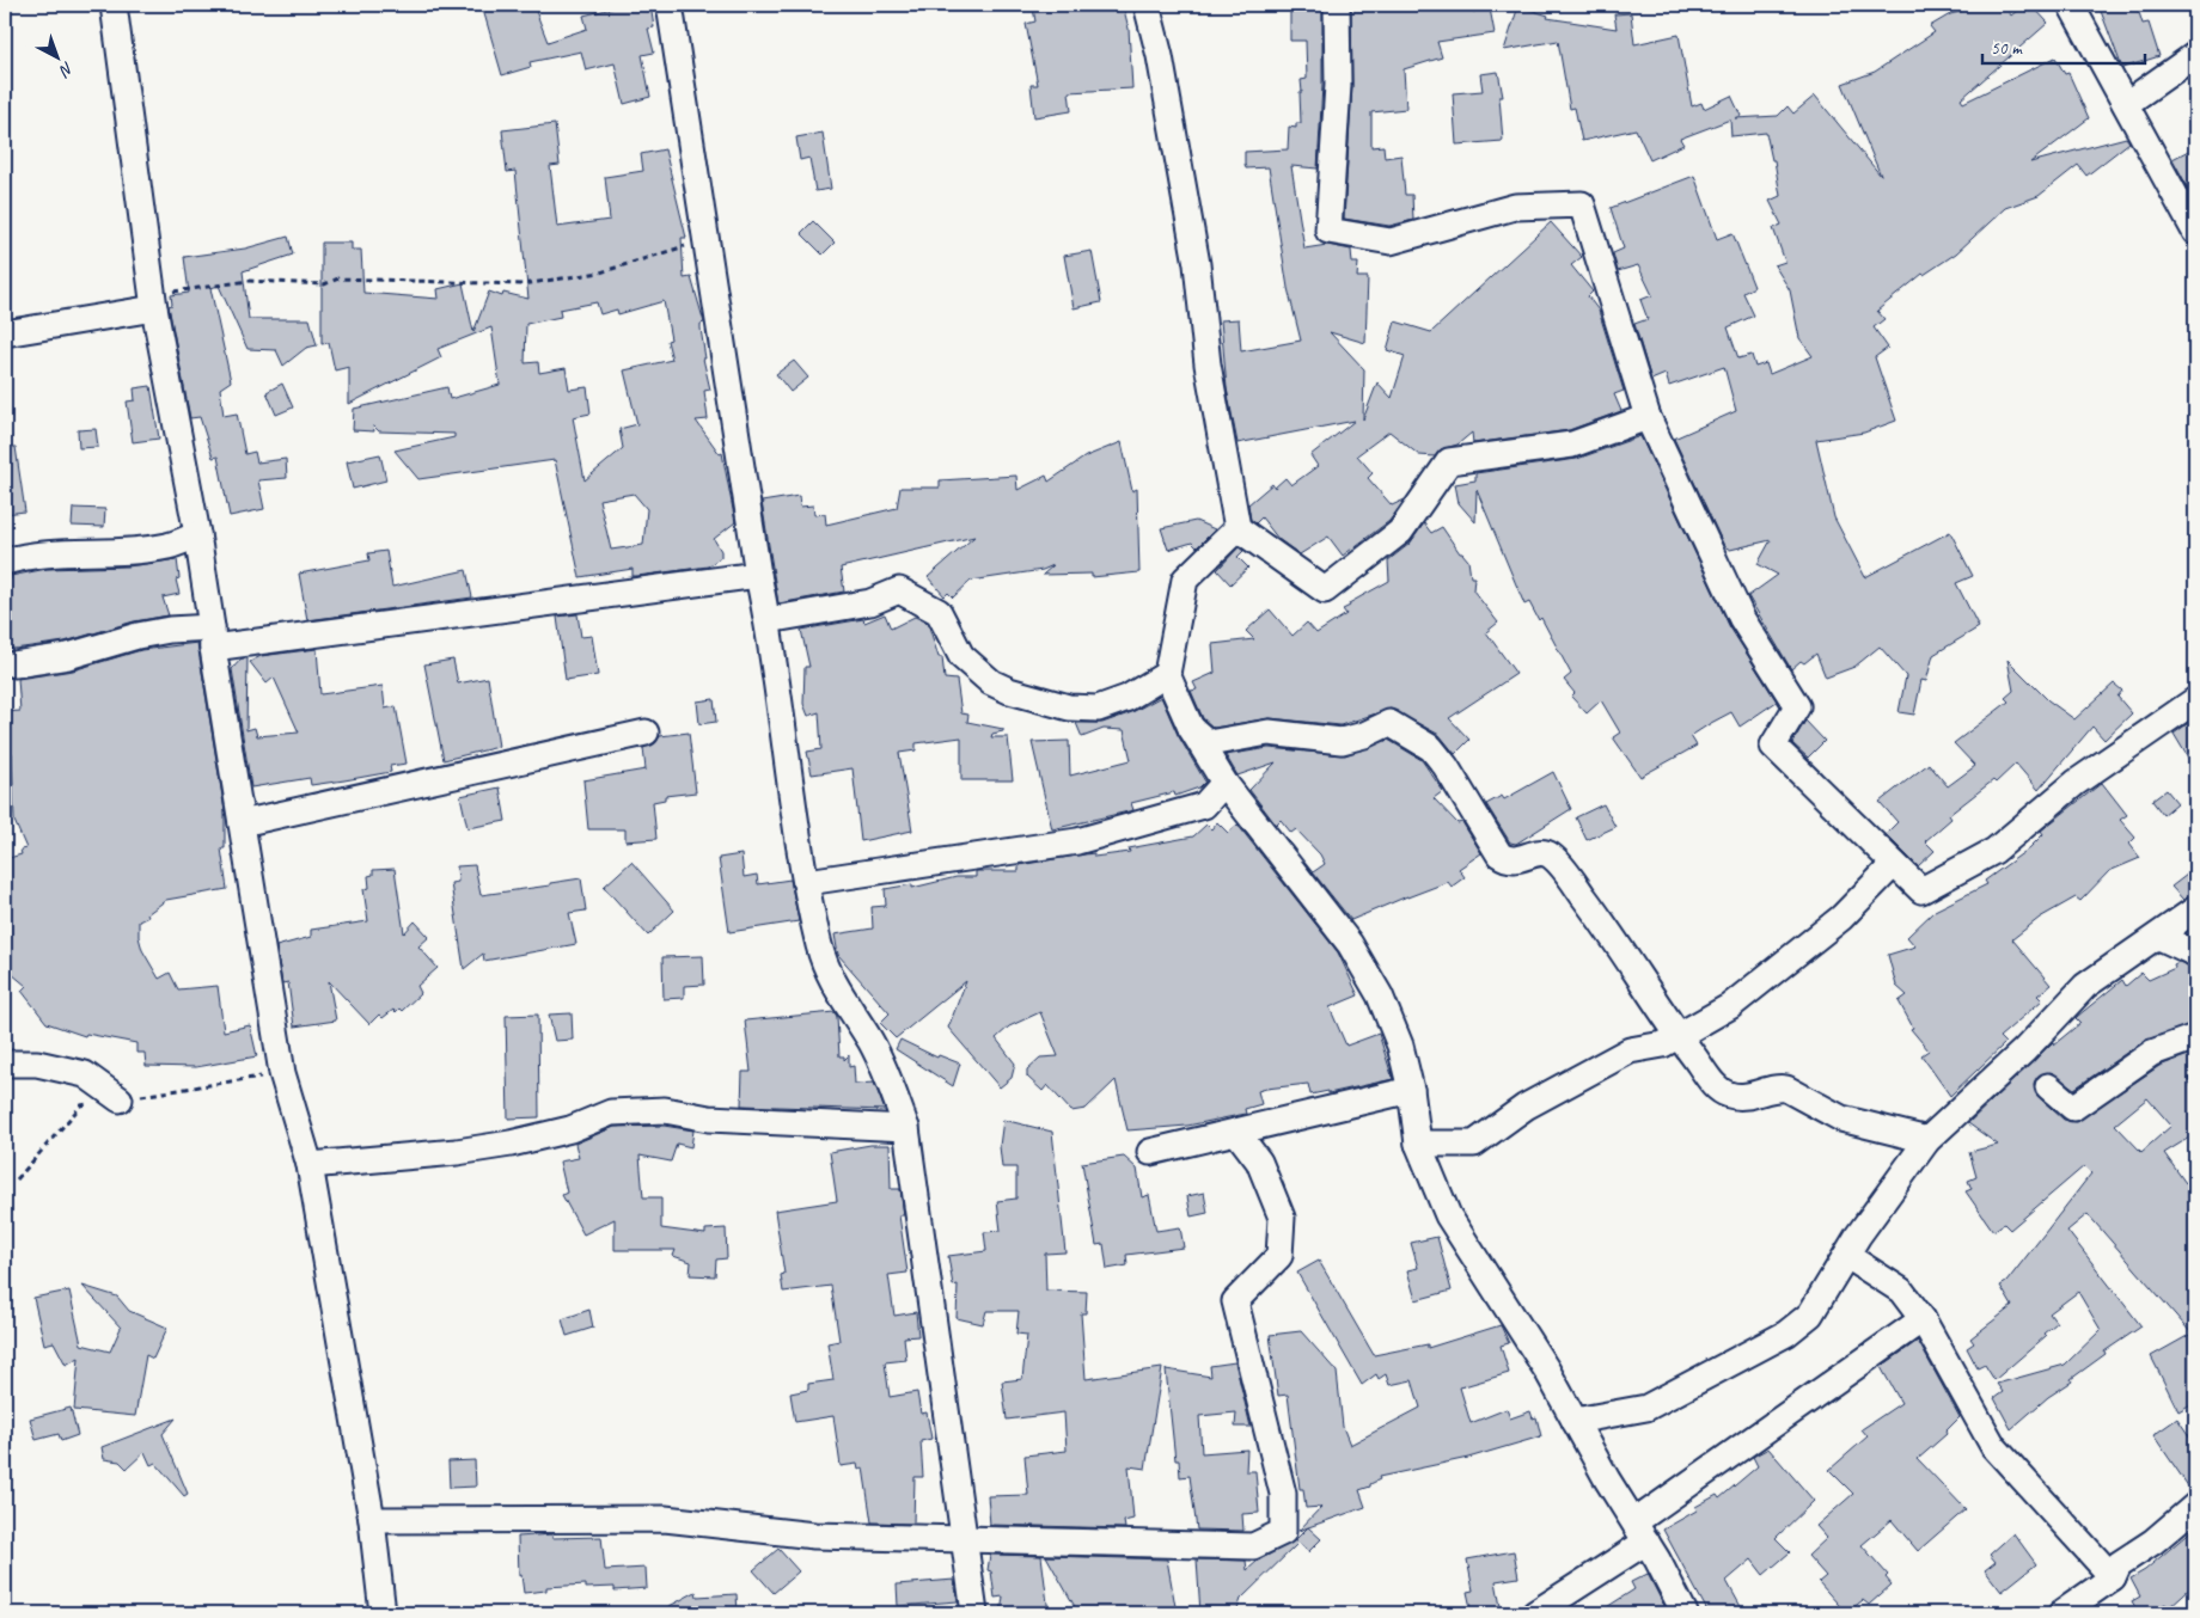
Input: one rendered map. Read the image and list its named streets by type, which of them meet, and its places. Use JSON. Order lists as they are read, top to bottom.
{
  "scale_bar": "50 m",
  "north": "bottom right"
}
